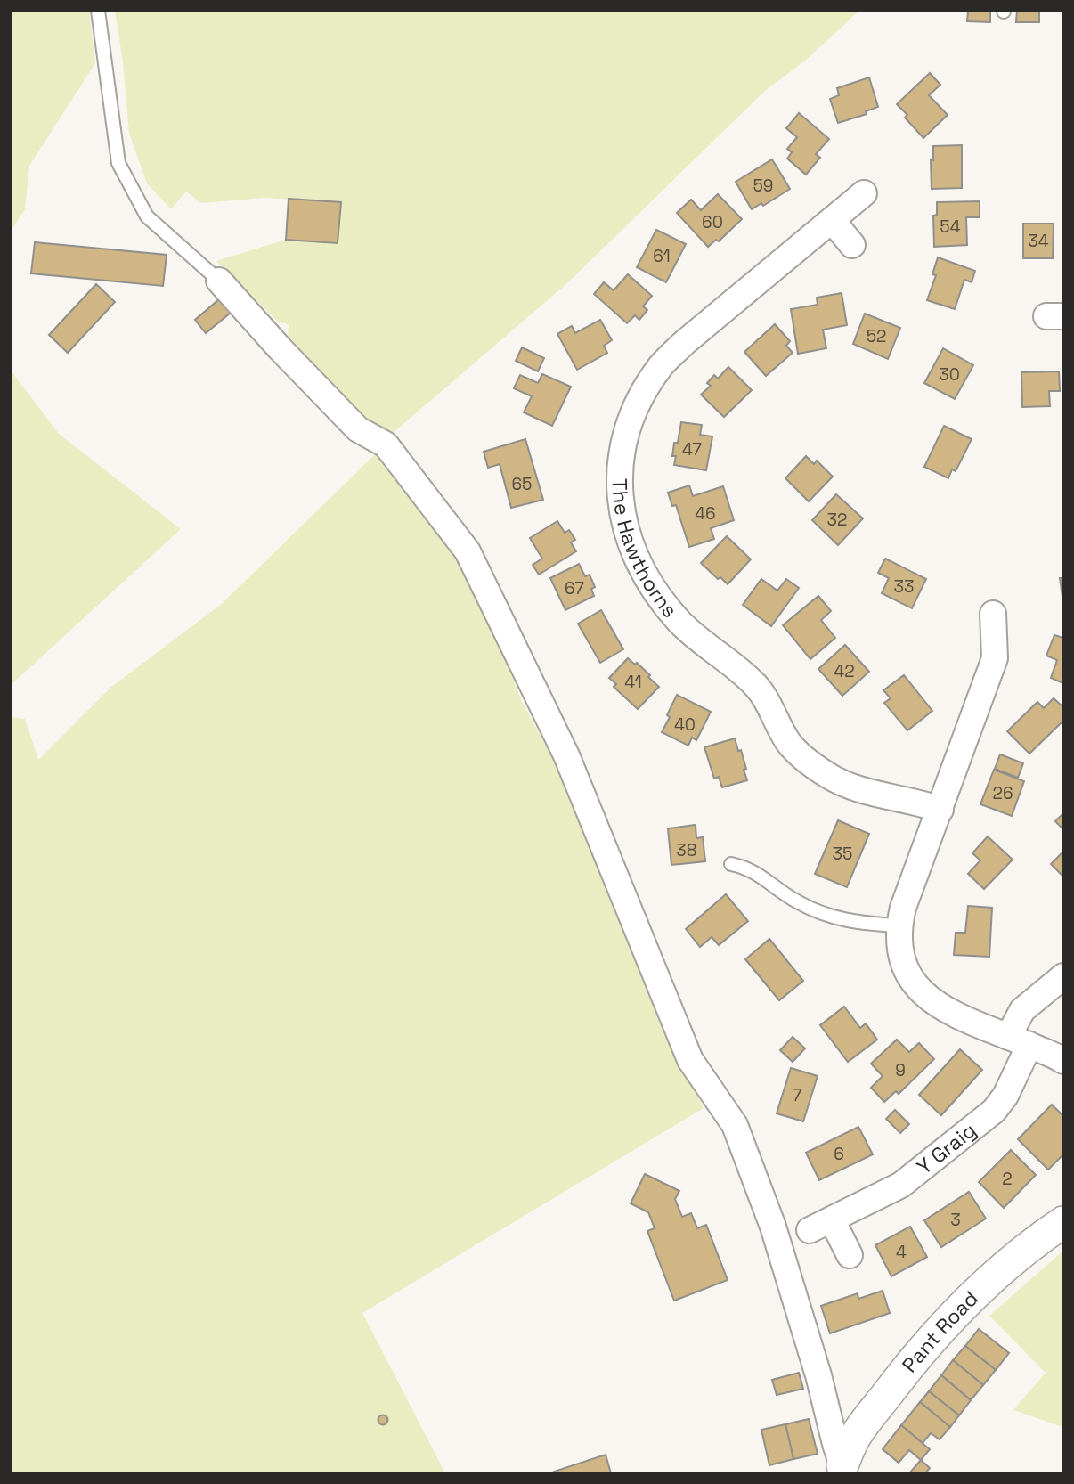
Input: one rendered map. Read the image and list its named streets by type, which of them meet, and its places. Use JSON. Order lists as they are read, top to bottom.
{
  "streets": {
    "street": ["The Hawthorns", "Y Graig", "Pant Road"]
  },
  "house_numbers": [
    "59",
    "60",
    "54",
    "34",
    "61",
    "52",
    "30",
    "47",
    "65",
    "46",
    "32",
    "33",
    "67",
    "42",
    "41",
    "40",
    "26",
    "38",
    "35",
    "9",
    "7",
    "6",
    "2",
    "3",
    "4"
  ]
}
